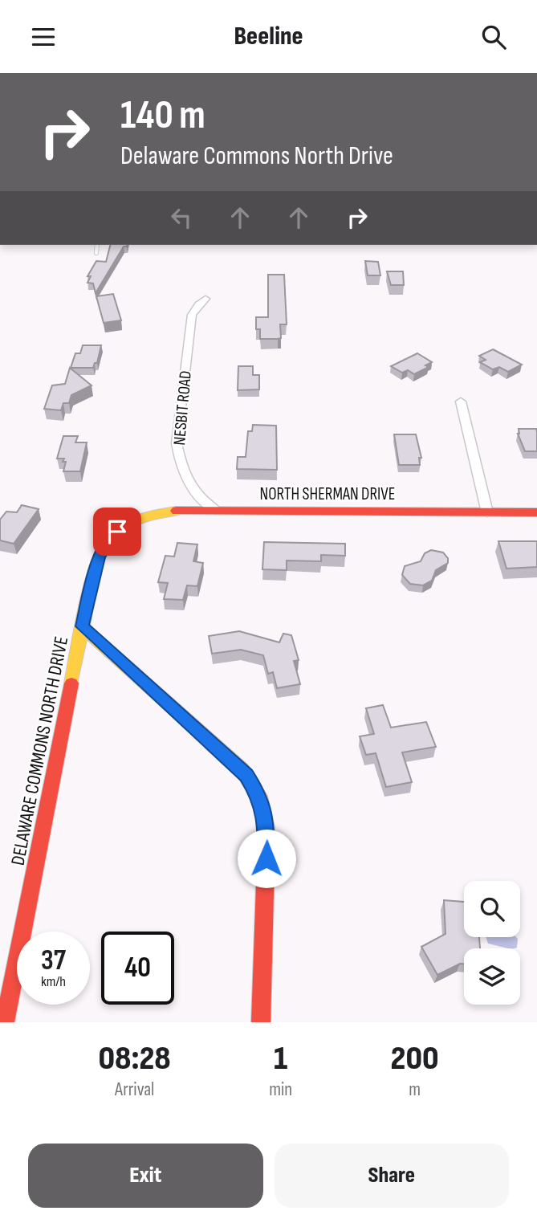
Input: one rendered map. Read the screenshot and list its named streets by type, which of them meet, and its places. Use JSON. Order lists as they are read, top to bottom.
{
  "streets": {
    "street": ["NESBIT ROAD", "NORTH SHERMAN DRIVE", "DELAWARE COMMONS NORTH DRIVE"]
  },
  "crossings": [
    ["NESBIT ROAD", "NORTH SHERMAN DRIVE"],
    ["NORTH SHERMAN DRIVE", "DELAWARE COMMONS NORTH DRIVE"]
  ],
  "page": {
    "header": "Beeline",
    "turn": ["140 m", "Delaware Commons North Drive"],
    "speed": "37 km/h",
    "limit": "40",
    "eta": [
      "08:28",
      "Arrival",
      "1",
      "min",
      "200",
      "m"
    ],
    "buttons": ["Exit", "Share"]
  }
}
